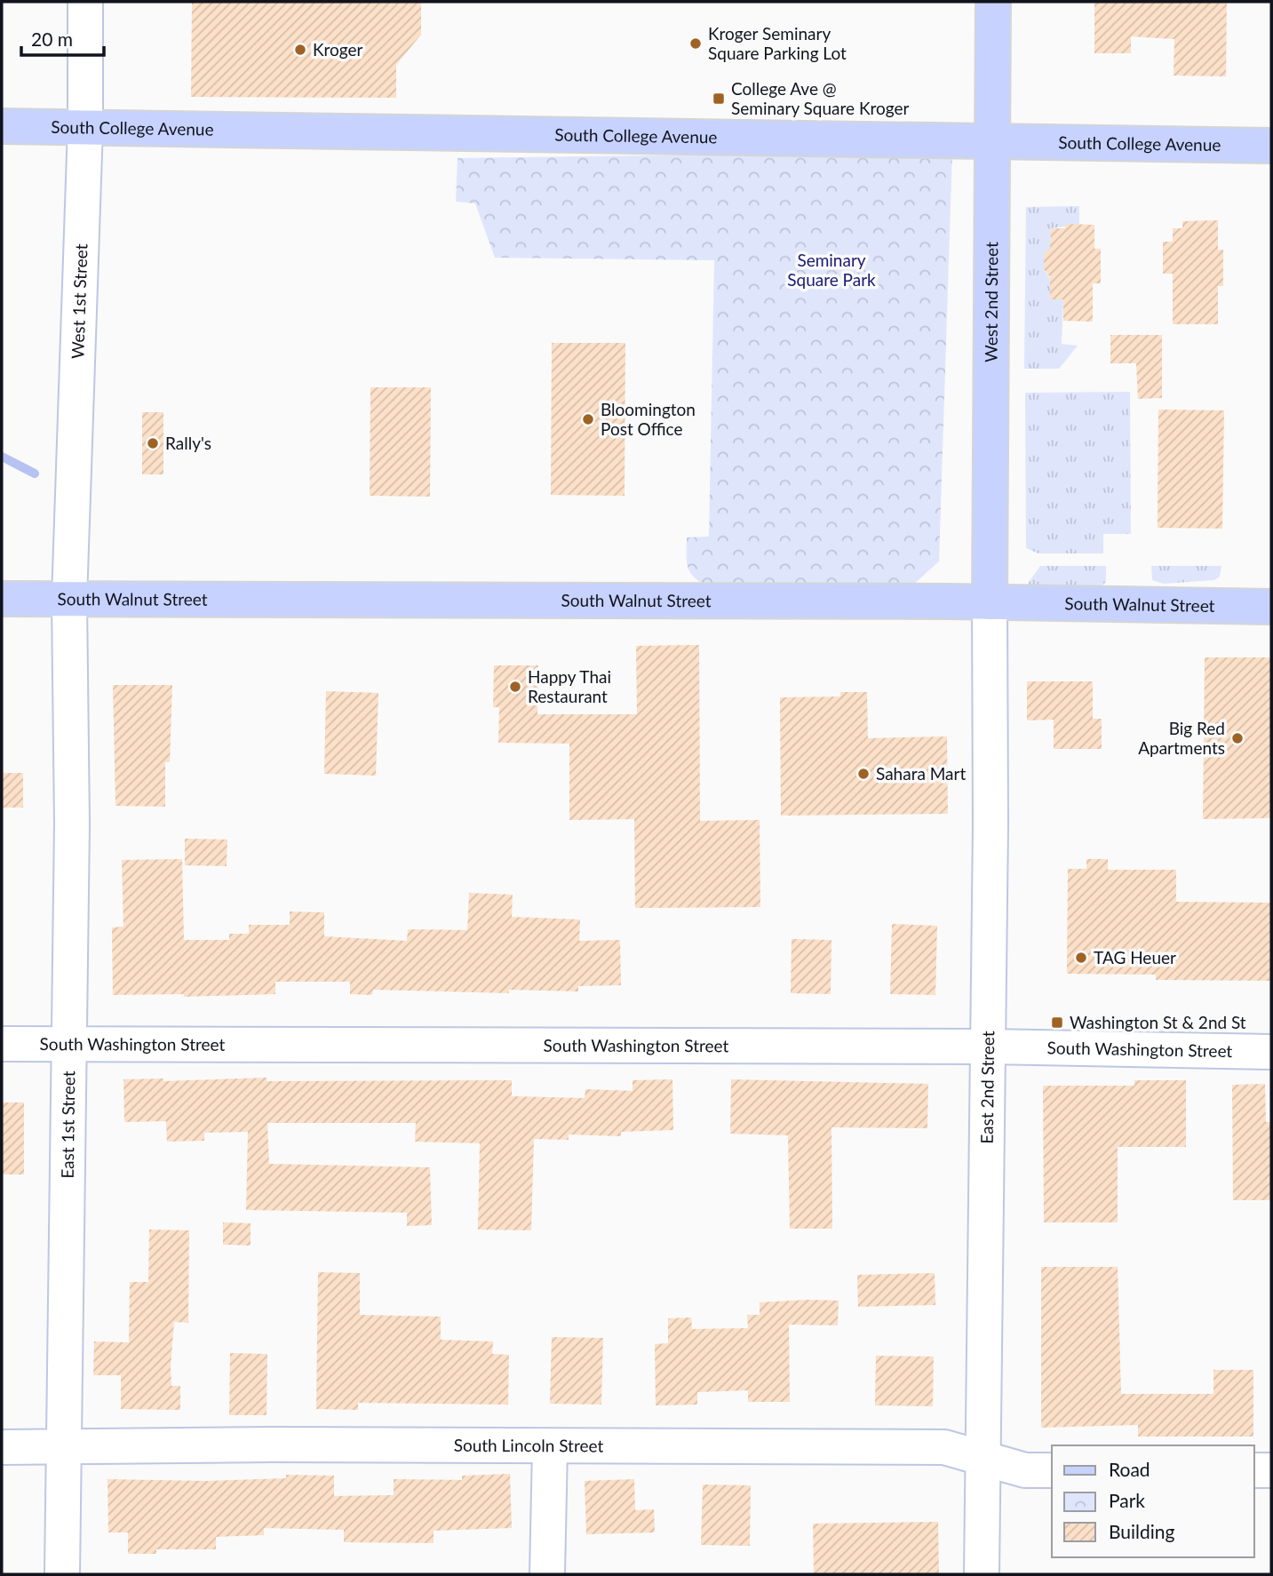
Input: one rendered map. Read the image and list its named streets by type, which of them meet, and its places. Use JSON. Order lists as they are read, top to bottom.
{
  "streets": {
    "main road": ["South College Avenue", "West 2nd Street", "South Walnut Street"],
    "street": [
      "West 1st Street",
      "South Washington Street",
      "East 2nd Street",
      "East 1st Street",
      "South Lincoln Street"
    ]
  },
  "crossings": [
    ["South College Avenue", "West 1st Street"],
    ["South College Avenue", "West 2nd Street"],
    ["West 1st Street", "South Walnut Street"],
    ["West 1st Street", "East 1st Street"],
    ["West 2nd Street", "South Walnut Street"],
    ["West 2nd Street", "East 2nd Street"],
    ["South Walnut Street", "East 2nd Street"],
    ["South Walnut Street", "East 1st Street"],
    ["South Washington Street", "East 2nd Street"],
    ["South Washington Street", "East 1st Street"],
    ["East 2nd Street", "South Lincoln Street"],
    ["East 1st Street", "South Lincoln Street"]
  ],
  "parks": ["Seminary Square Park"],
  "places": {
    "other": [
      "Kroger Seminary Square Parking Lot",
      "Kroger",
      "Bloomington Post Office",
      "Rally's",
      "Happy Thai Restaurant",
      "Big Red Apartments",
      "Sahara Mart",
      "TAG Heuer"
    ],
    "transit": ["College Ave @ Seminary Square Kroger", "Washington St & 2nd St"]
  },
  "legend": ["Road", "Park", "Building"],
  "scale_bar": "20 m"
}
